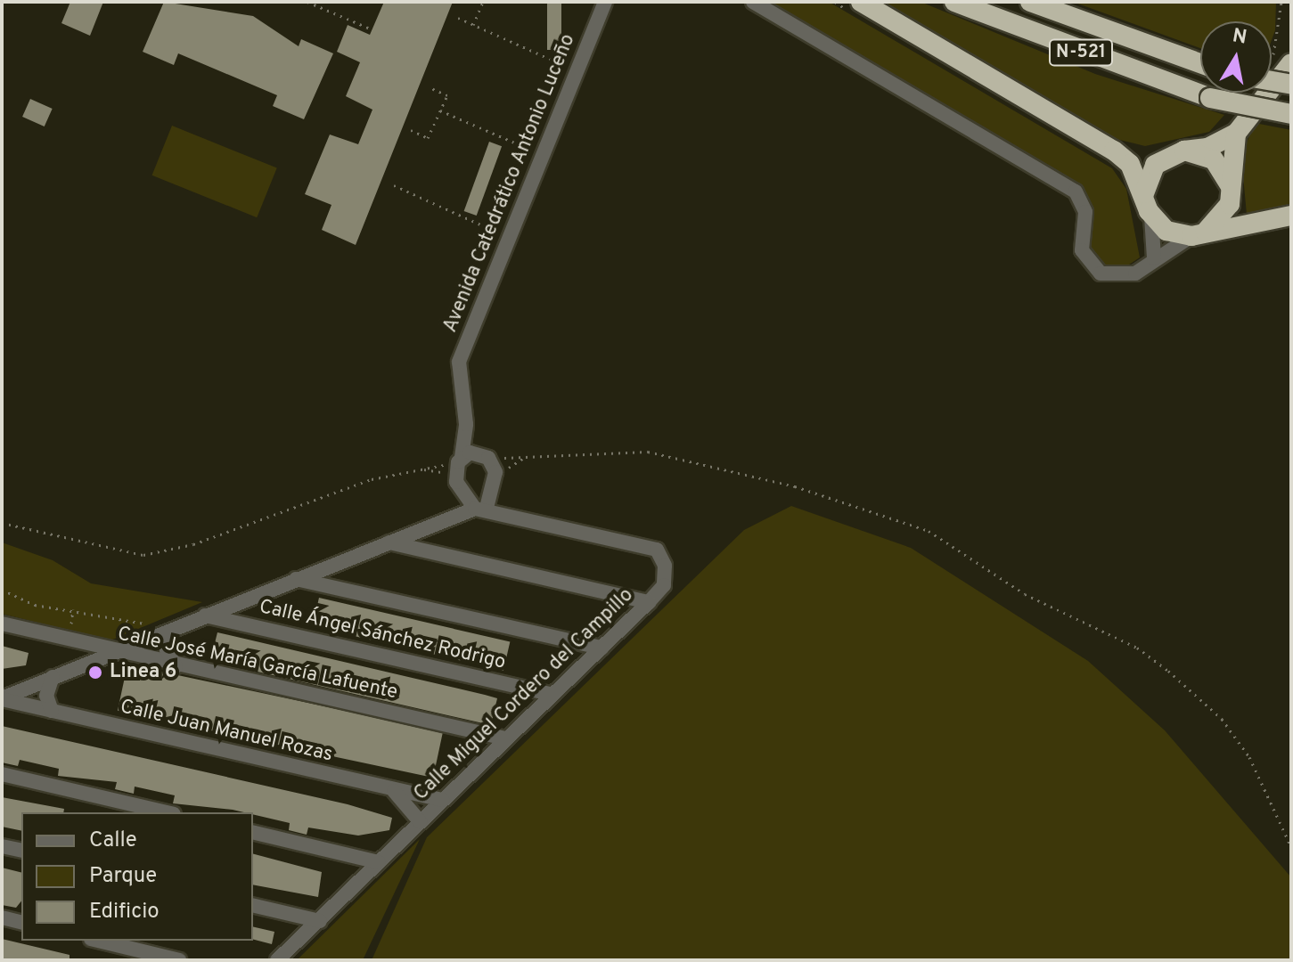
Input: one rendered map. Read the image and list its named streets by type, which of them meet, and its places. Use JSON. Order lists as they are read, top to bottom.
{
  "streets": {
    "highway": ["N-521"],
    "street": [
      "Avenida Catedrático Antonio Luceño",
      "Calle Ángel Sánchez Rodrigo",
      "Calle José María García Lafuente",
      "Calle Miguel Cordero del Campillo",
      "Calle Juan Manuel Rozas"
    ]
  },
  "crossings": [
    ["Avenida Catedrático Antonio Luceño", "Calle Miguel Cordero del Campillo"],
    ["Calle Ángel Sánchez Rodrigo", "Calle Miguel Cordero del Campillo"],
    ["Calle José María García Lafuente", "Calle Miguel Cordero del Campillo"],
    ["Calle Miguel Cordero del Campillo", "Calle Juan Manuel Rozas"]
  ],
  "places": ["Linea 6"],
  "legend": ["Calle", "Parque", "Edificio"],
  "north": "top"
}
